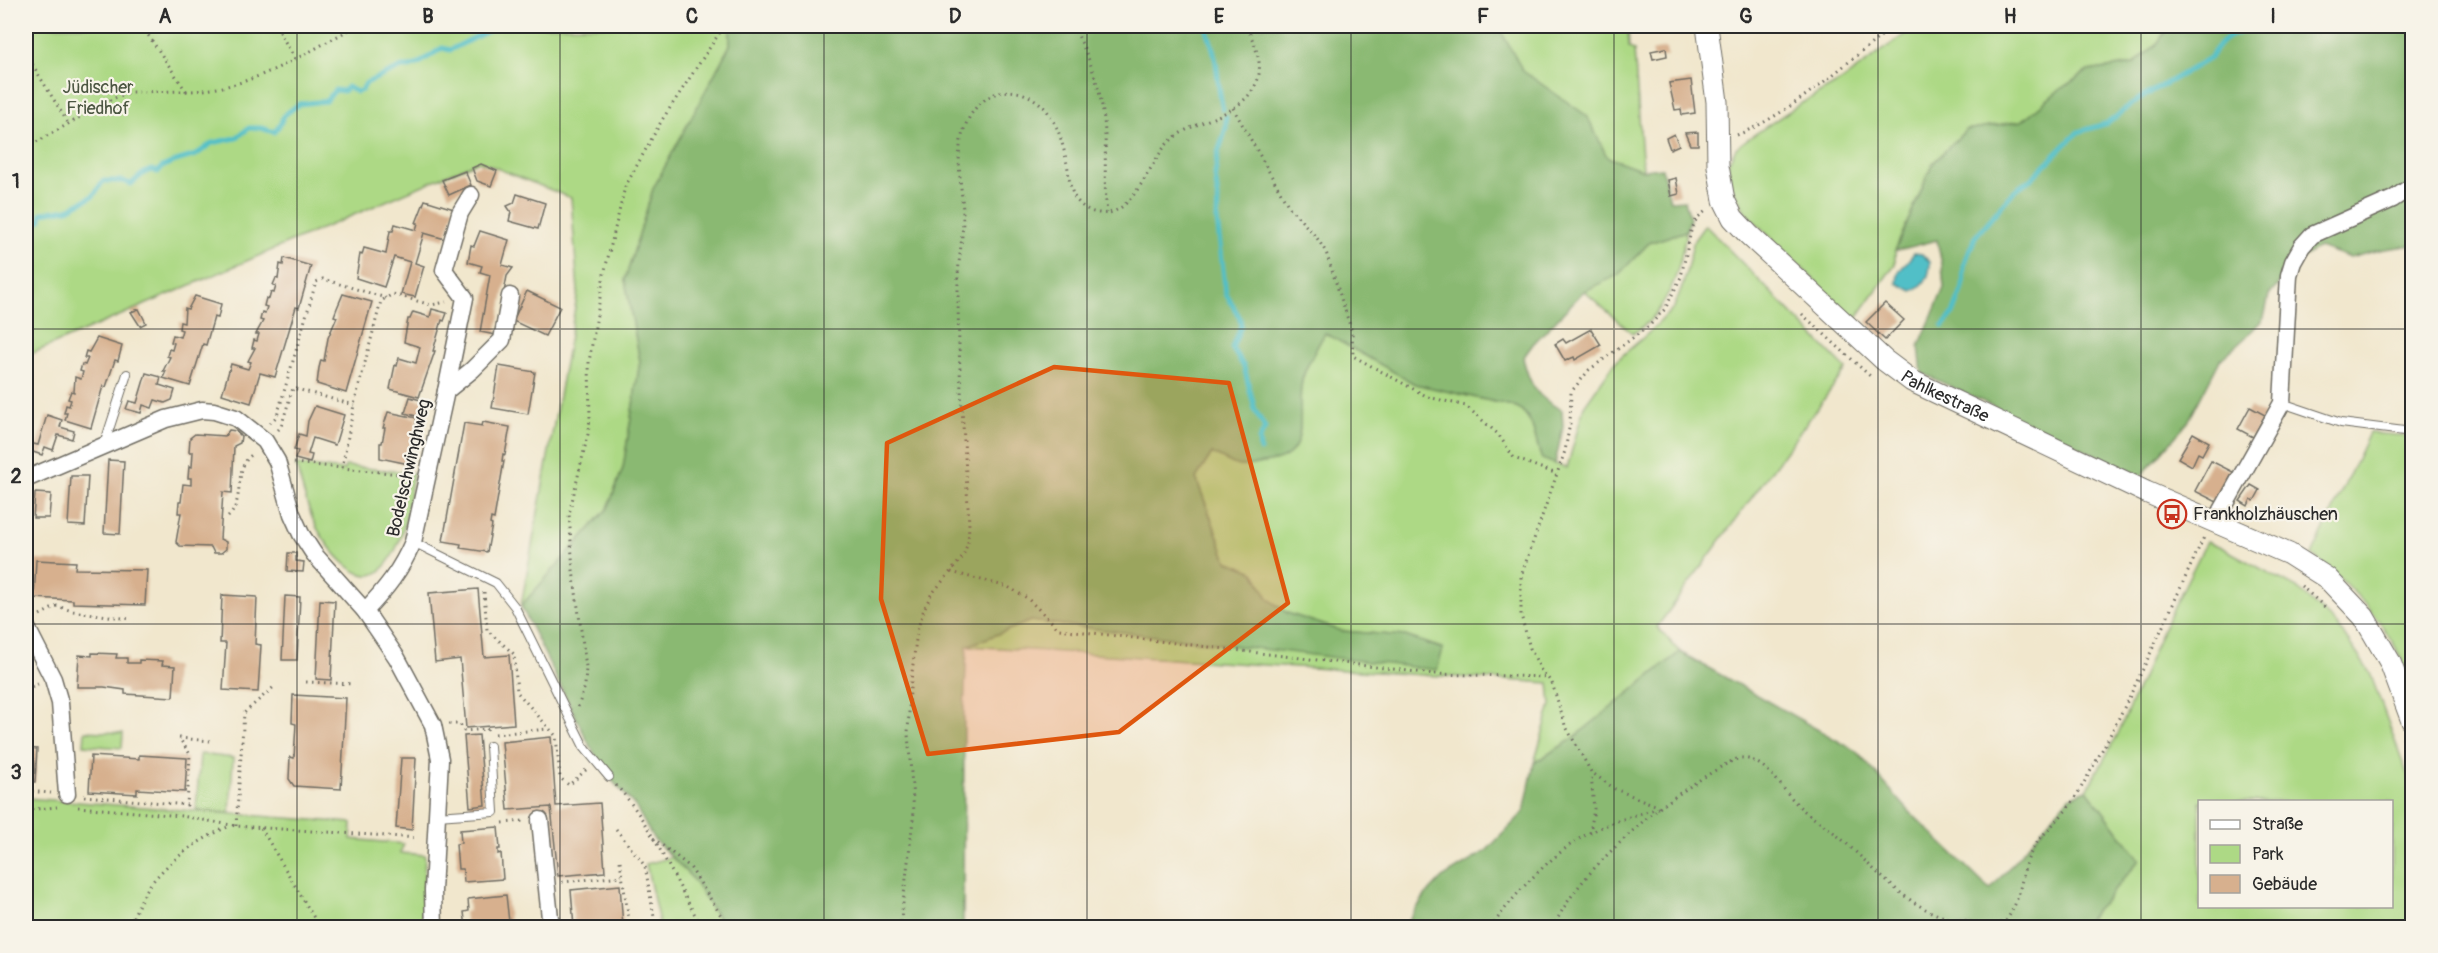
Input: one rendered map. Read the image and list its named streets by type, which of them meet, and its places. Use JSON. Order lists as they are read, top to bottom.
{
  "streets": {
    "street": ["Pahlkestraße", "Bodelschwinghweg"]
  },
  "parks": ["Jüdischer Friedhof"],
  "places": {
    "bus stop": ["Frankholzhäuschen"]
  },
  "legend": ["Straße", "Park", "Gebäude"],
  "grid": {
    "columns": [
      "A",
      "B",
      "C",
      "D",
      "E",
      "F",
      "G",
      "H",
      "I"
    ],
    "rows": ["1", "2", "3"]
  }
}
